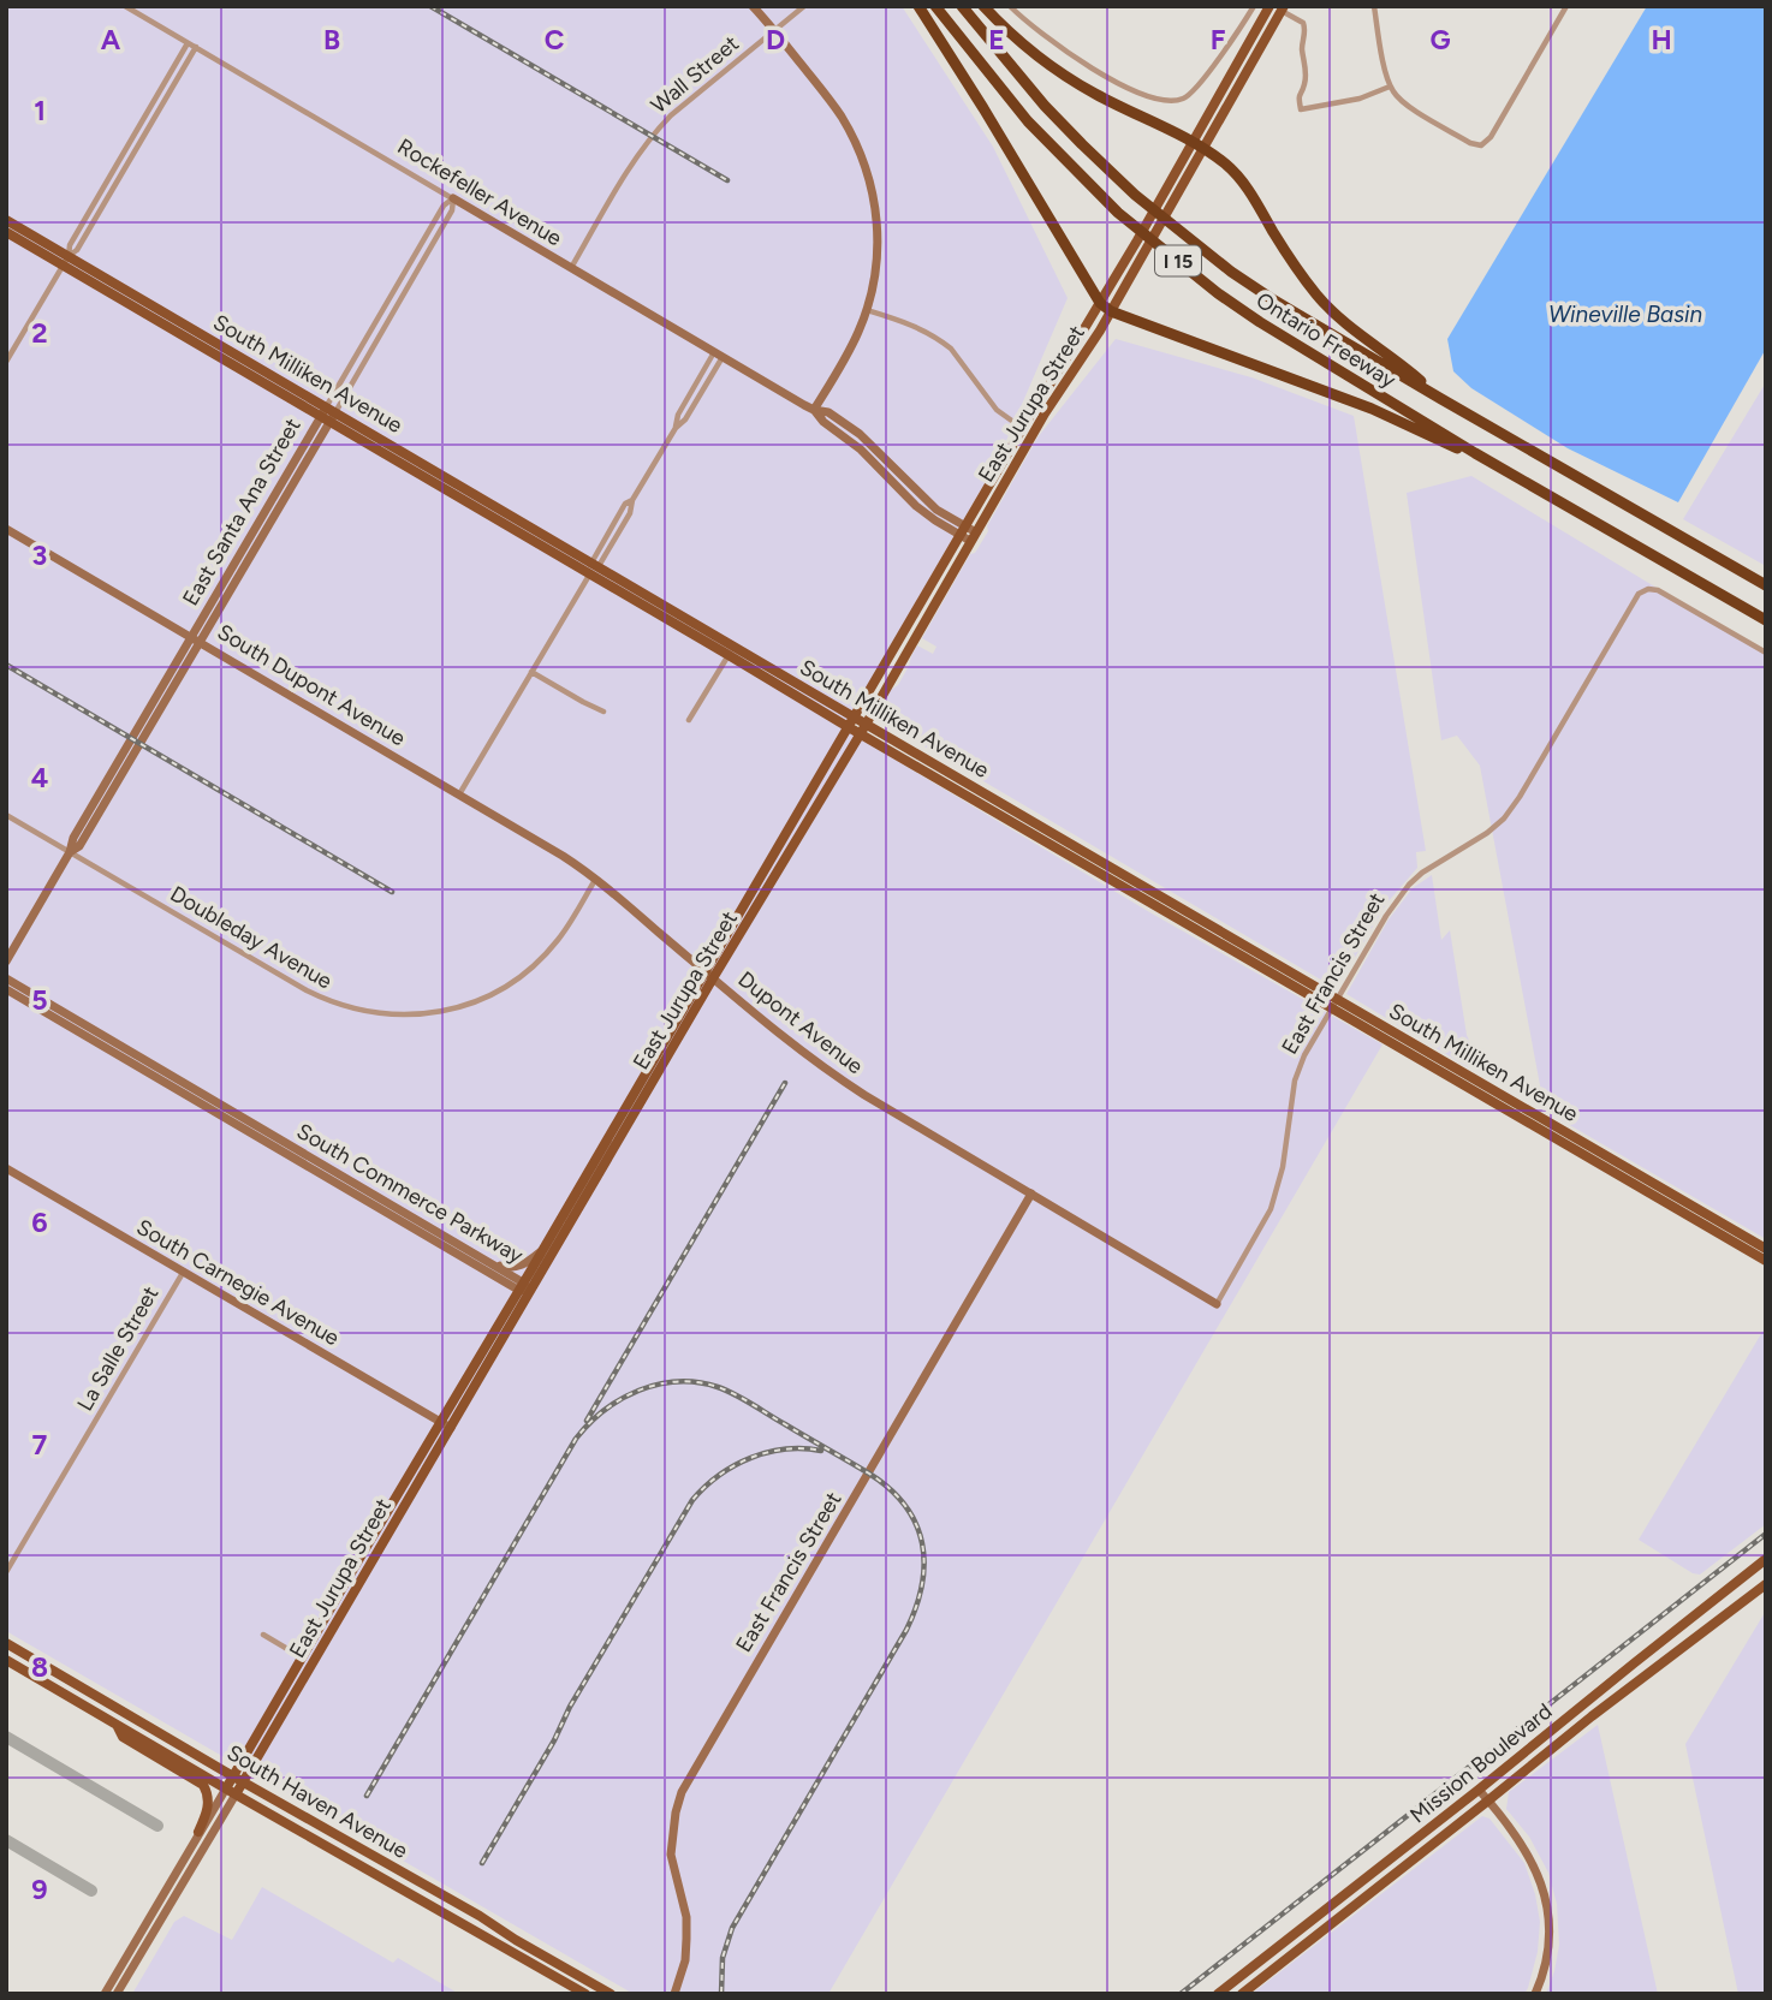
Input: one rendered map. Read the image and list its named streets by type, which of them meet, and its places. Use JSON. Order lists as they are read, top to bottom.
{
  "streets": {
    "highway": ["I 15", "Ontario Freeway"],
    "main road": [
      "South Milliken Avenue",
      "East Jurupa Street",
      "Mission Boulevard",
      "South Haven Avenue"
    ],
    "street": [
      "Wall Street",
      "Rockefeller Avenue",
      "East Santa Ana Street",
      "South Dupont Avenue",
      "Doubleday Avenue",
      "East Francis Street",
      "Dupont Avenue",
      "South Commerce Parkway",
      "South Carnegie Avenue",
      "La Salle Street"
    ]
  },
  "crossings": [
    ["Wall Street", "Rockefeller Avenue"],
    ["Rockefeller Avenue", "East Jurupa Street"],
    ["Rockefeller Avenue", "East Santa Ana Street"],
    ["South Milliken Avenue", "East Jurupa Street"],
    ["South Milliken Avenue", "East Santa Ana Street"],
    ["South Milliken Avenue", "East Francis Street"],
    ["East Jurupa Street", "Dupont Avenue"],
    ["East Jurupa Street", "South Commerce Parkway"],
    ["East Jurupa Street", "South Carnegie Avenue"],
    ["East Jurupa Street", "South Haven Avenue"],
    ["East Santa Ana Street", "South Dupont Avenue"],
    ["East Santa Ana Street", "Doubleday Avenue"],
    ["South Dupont Avenue", "Dupont Avenue"],
    ["Doubleday Avenue", "Dupont Avenue"],
    ["East Francis Street", "Dupont Avenue"],
    ["South Carnegie Avenue", "La Salle Street"]
  ],
  "water": ["Wineville Basin"],
  "grid": {
    "columns": [
      "A",
      "B",
      "C",
      "D",
      "E",
      "F",
      "G",
      "H"
    ],
    "rows": [
      "1",
      "2",
      "3",
      "4",
      "5",
      "6",
      "7",
      "8",
      "9"
    ]
  }
}
